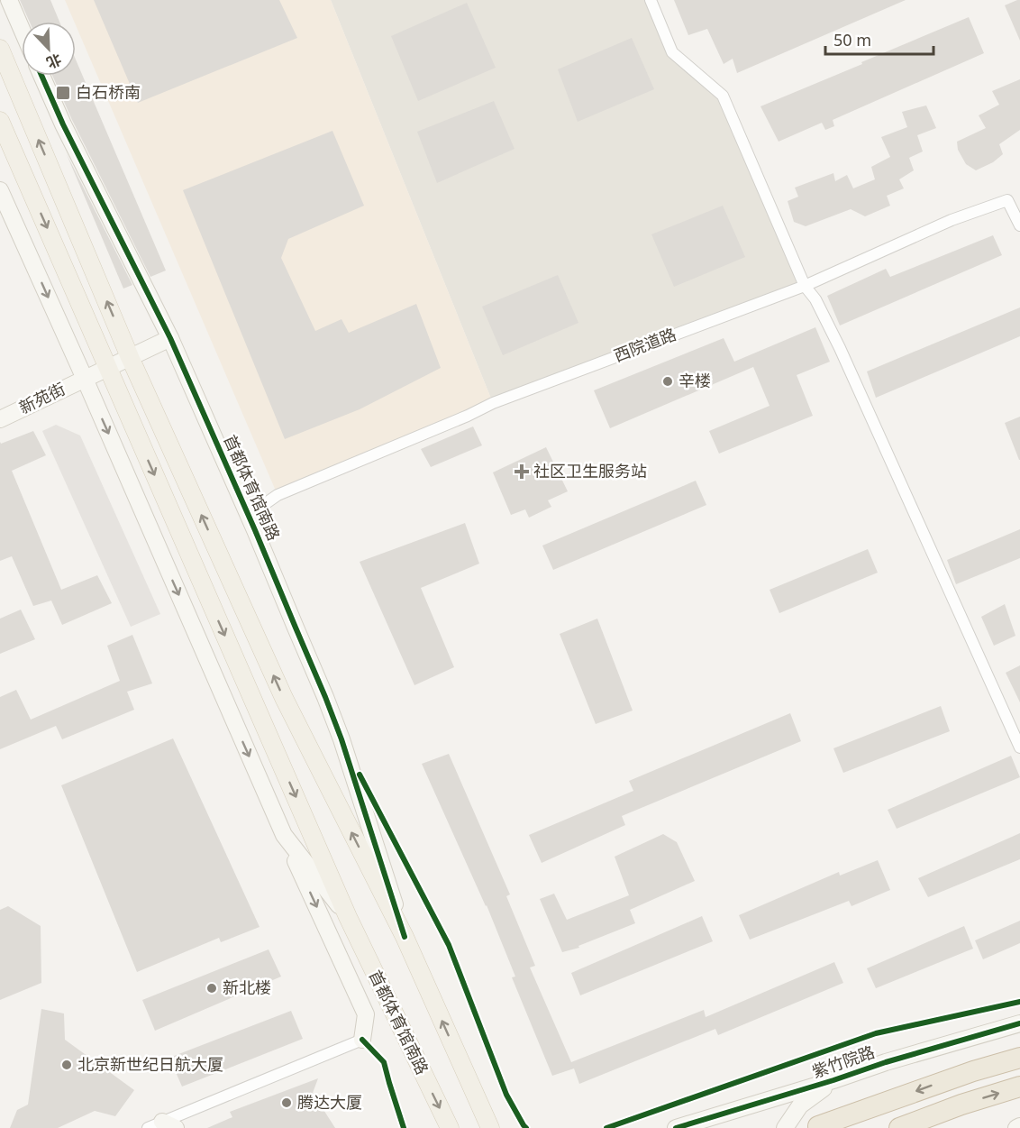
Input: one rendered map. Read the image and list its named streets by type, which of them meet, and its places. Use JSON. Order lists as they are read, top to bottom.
{
  "streets": {
    "main road": ["首都体育馆南路"],
    "street": ["西院道路", "新苑街", "紫竹院路"]
  },
  "crossings": [
    ["新苑街", "首都体育馆南路"]
  ],
  "places": {
    "transit": ["白石桥南"],
    "other": [
      "辛楼",
      "新北楼",
      "北京新世纪日航大厦",
      "腾达大厦"
    ],
    "health": ["社区卫生服务站"]
  },
  "scale_bar": "50 m",
  "north": "bottom right"
}
